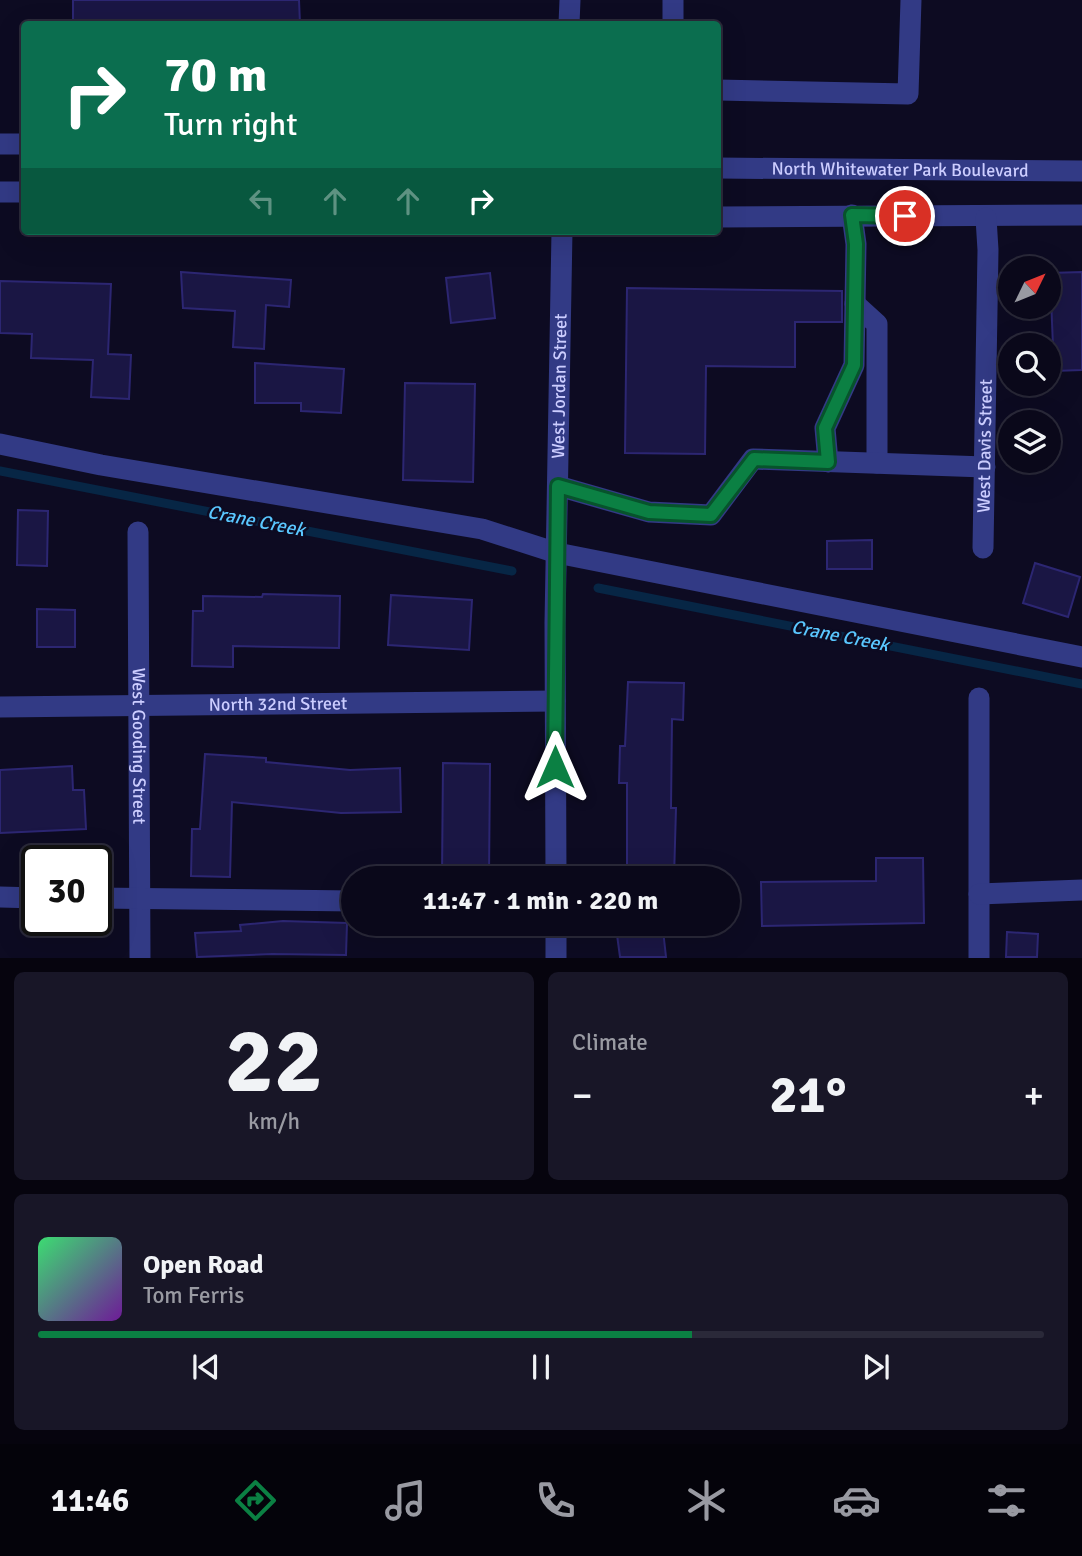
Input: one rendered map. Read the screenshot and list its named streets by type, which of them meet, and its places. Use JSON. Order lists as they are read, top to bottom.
{
  "streets": {
    "street": [
      "North Whitewater Park Boulevard",
      "West Jordan Street",
      "West Davis Street",
      "North 32nd Street",
      "West Gooding Street"
    ]
  },
  "crossings": [
    ["West Jordan Street", "North 32nd Street"],
    ["North 32nd Street", "West Gooding Street"]
  ],
  "water": ["Crane Creek"],
  "north": "top right",
  "page": {
    "turn": ["70 m", "Turn right"],
    "limit": "30",
    "trip": "11:47 · 1 min · 220 m",
    "tile": [
      ["22", "km/h"],
      "Climate"
    ],
    "heat": ["−", "21°", "+"],
    "song": ["Open Road", "Tom Ferris"],
    "tabs": "11:46"
  }
}
